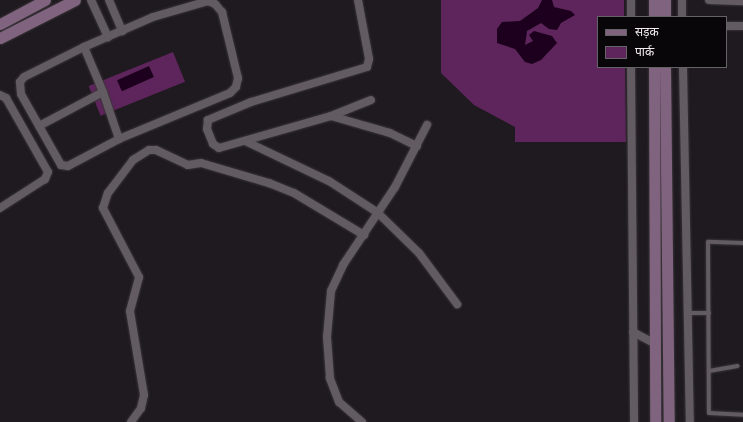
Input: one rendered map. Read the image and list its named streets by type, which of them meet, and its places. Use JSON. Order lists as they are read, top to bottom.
{
  "legend": ["सड़क", "पार्क"]
}
